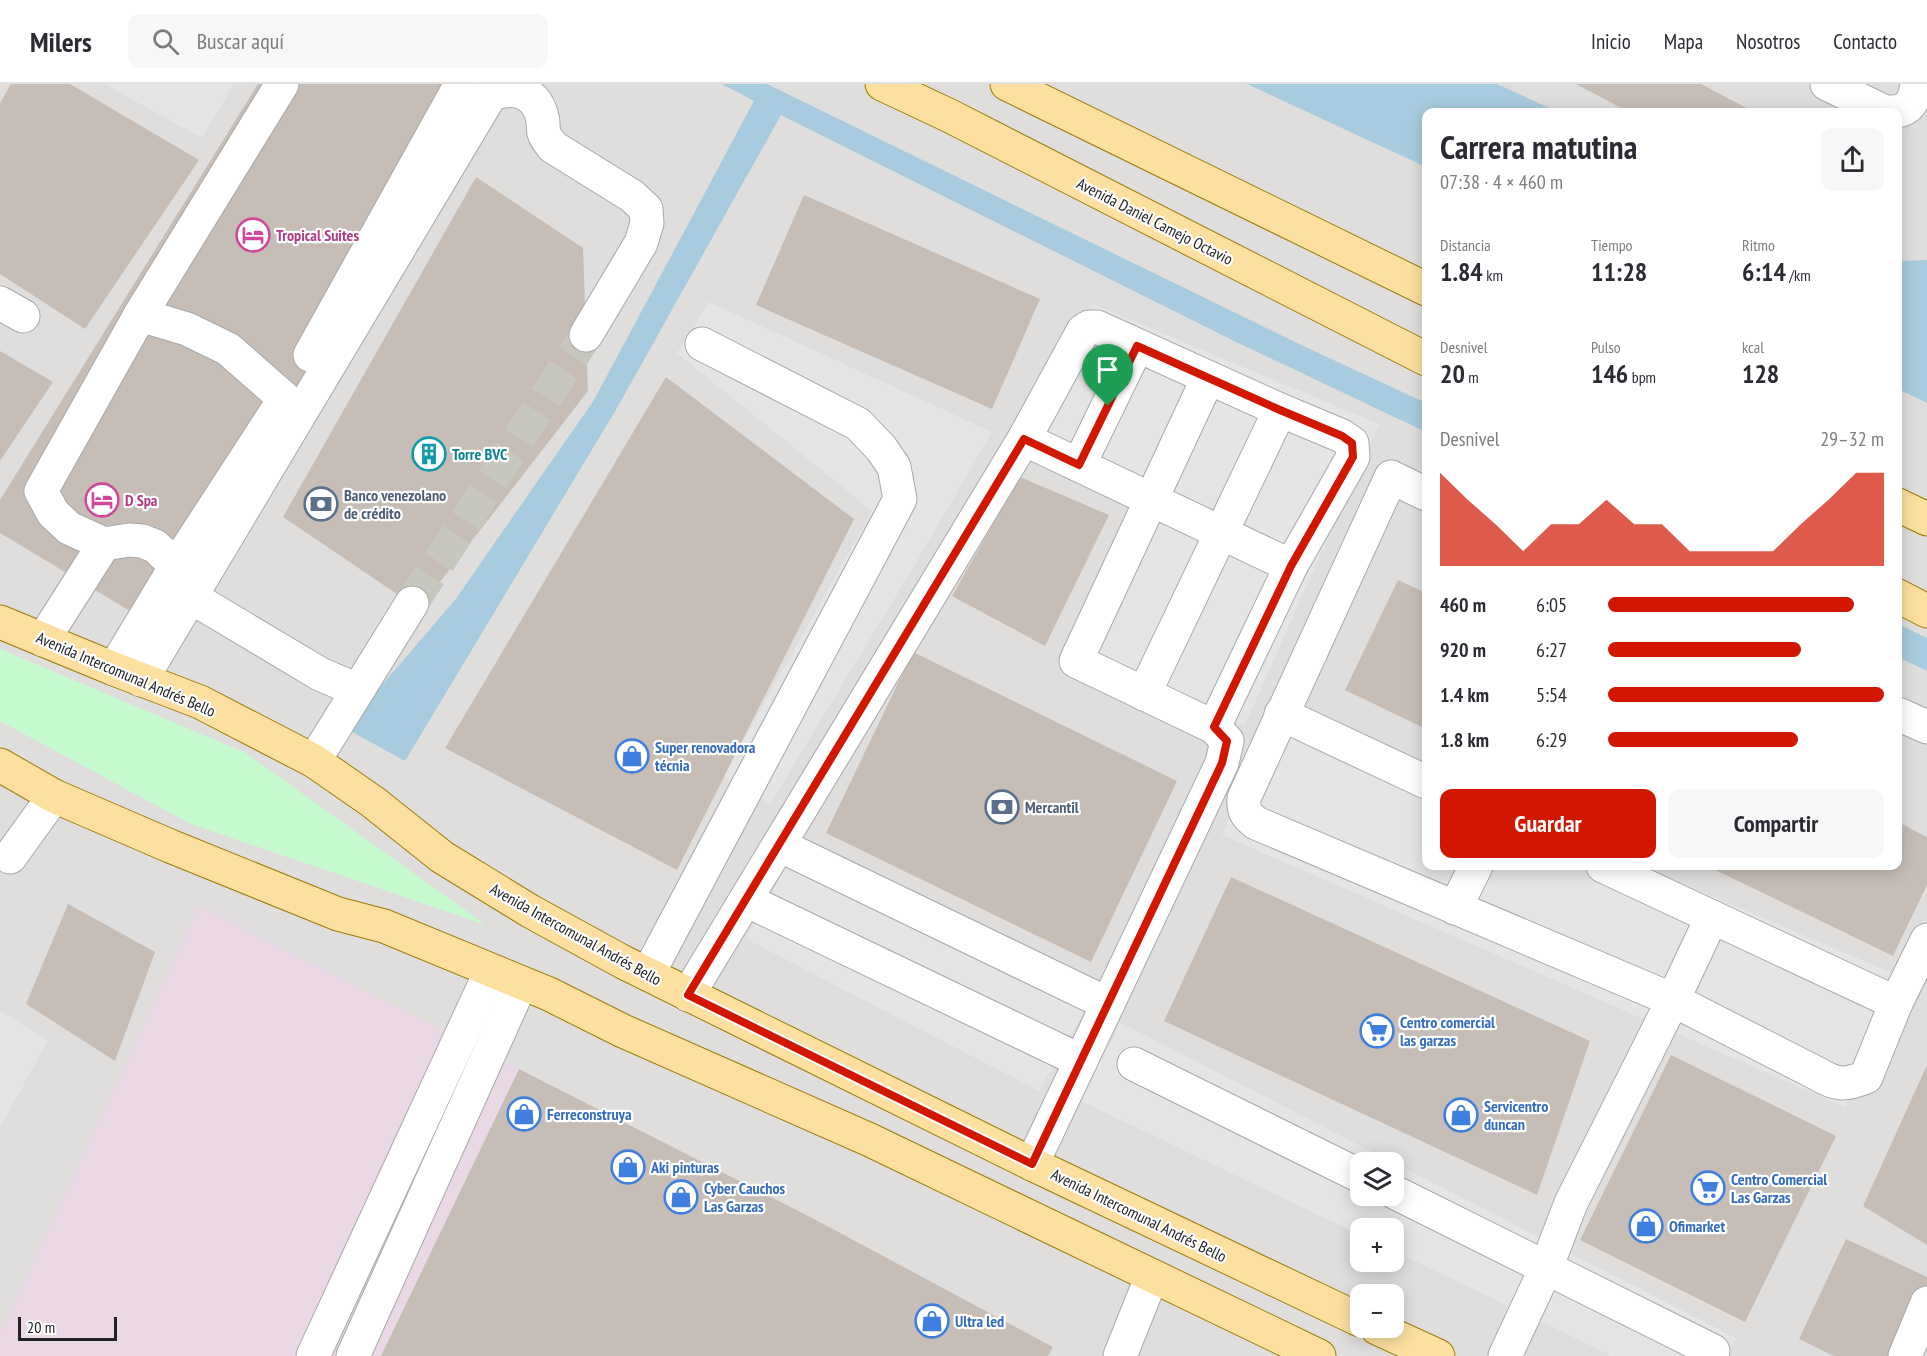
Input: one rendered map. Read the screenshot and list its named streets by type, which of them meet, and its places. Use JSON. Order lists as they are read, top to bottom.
{
  "streets": {
    "main road": ["Avenida Daniel Camejo Octavio", "Avenida Intercomunal Andrés Bello"]
  },
  "places": {
    "hotel": ["Tropical Suites", "D Spa"],
    "building": ["Torre BVC"],
    "bank": ["Banco venezolano de crédito", "Mercantil"],
    "shop": [
      "Super renovadora técnia",
      "Ferreconstruya",
      "Servicentro duncan",
      "Aki pinturas",
      "Cyber Cauchos Las Garzas",
      "Ofimarket",
      "Ultra led"
    ],
    "supermarket": ["Centro comercial las garzas", "Centro Comercial Las Garzas"]
  },
  "scale_bar": "20 m",
  "page": {
    "header": "Milers",
    "search": "Buscar aquí",
    "nav": [
      "Inicio",
      "Mapa",
      "Nosotros",
      "Contacto"
    ],
    "heading": ["Carrera matutina", "07:38 · 4 × 460 m"],
    "stats": [
      ["Distancia", "1.84 km"],
      ["Tiempo", "11:28"],
      ["Ritmo", "6:14 /km"],
      ["Desnivel", "20 m"],
      ["Pulso", "146 bpm"],
      ["kcal", "128"]
    ],
    "chart": ["Desnivel", "29–32 m"],
    "list": [
      {
        "name": "460 m",
        "note": "6:05"
      },
      {
        "name": "920 m",
        "note": "6:27"
      },
      {
        "name": "1.4 km",
        "note": "5:54"
      },
      {
        "name": "1.8 km",
        "note": "6:29"
      }
    ],
    "buttons": ["Guardar", "Compartir"],
    "map_buttons": ["+", "−"],
    "scale": "20 m"
  }
}
